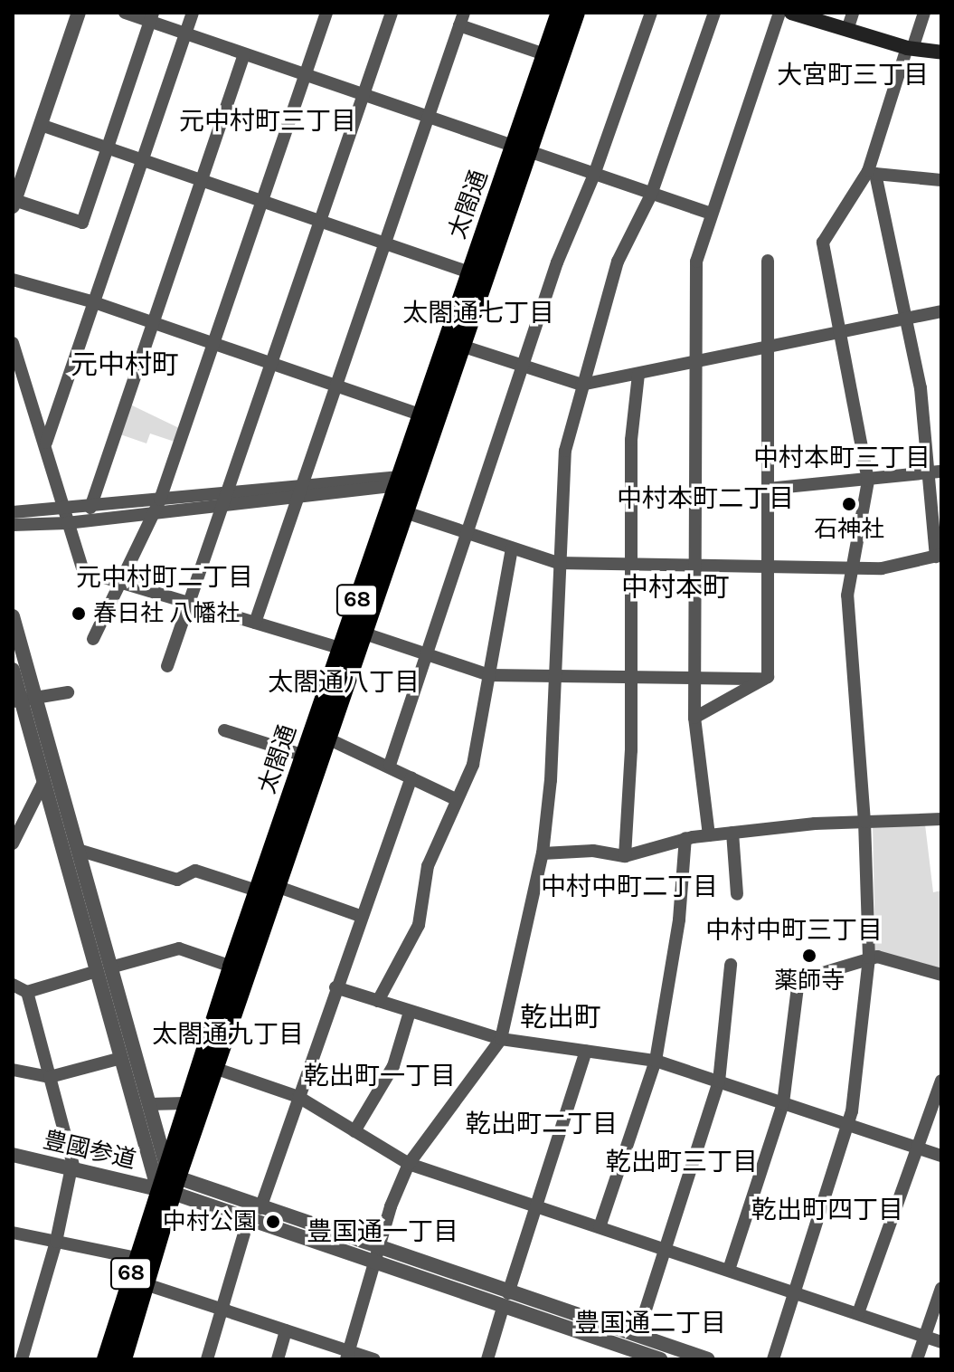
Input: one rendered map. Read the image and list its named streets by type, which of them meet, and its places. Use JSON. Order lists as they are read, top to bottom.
{
  "streets": {
    "main road": ["太閤通", "68"],
    "street": ["豊國参道"]
  },
  "crossings": [
    ["太閤通", "豊國参道"]
  ],
  "districts": [
    "大宮町三丁目",
    "元中村町三丁目",
    "太閤通七丁目",
    "元中村町",
    "中村本町三丁目",
    "中村本町二丁目",
    "元中村町二丁目",
    "中村本町",
    "太閤通八丁目",
    "中村中町二丁目",
    "中村中町三丁目",
    "乾出町",
    "太閤通九丁目",
    "乾出町一丁目",
    "乾出町二丁目",
    "乾出町三丁目",
    "乾出町四丁目",
    "豊国通一丁目",
    "豊国通二丁目"
  ],
  "places": [
    "石神社",
    "春日社 八幡社",
    "薬師寺",
    "中村公園"
  ]
}
